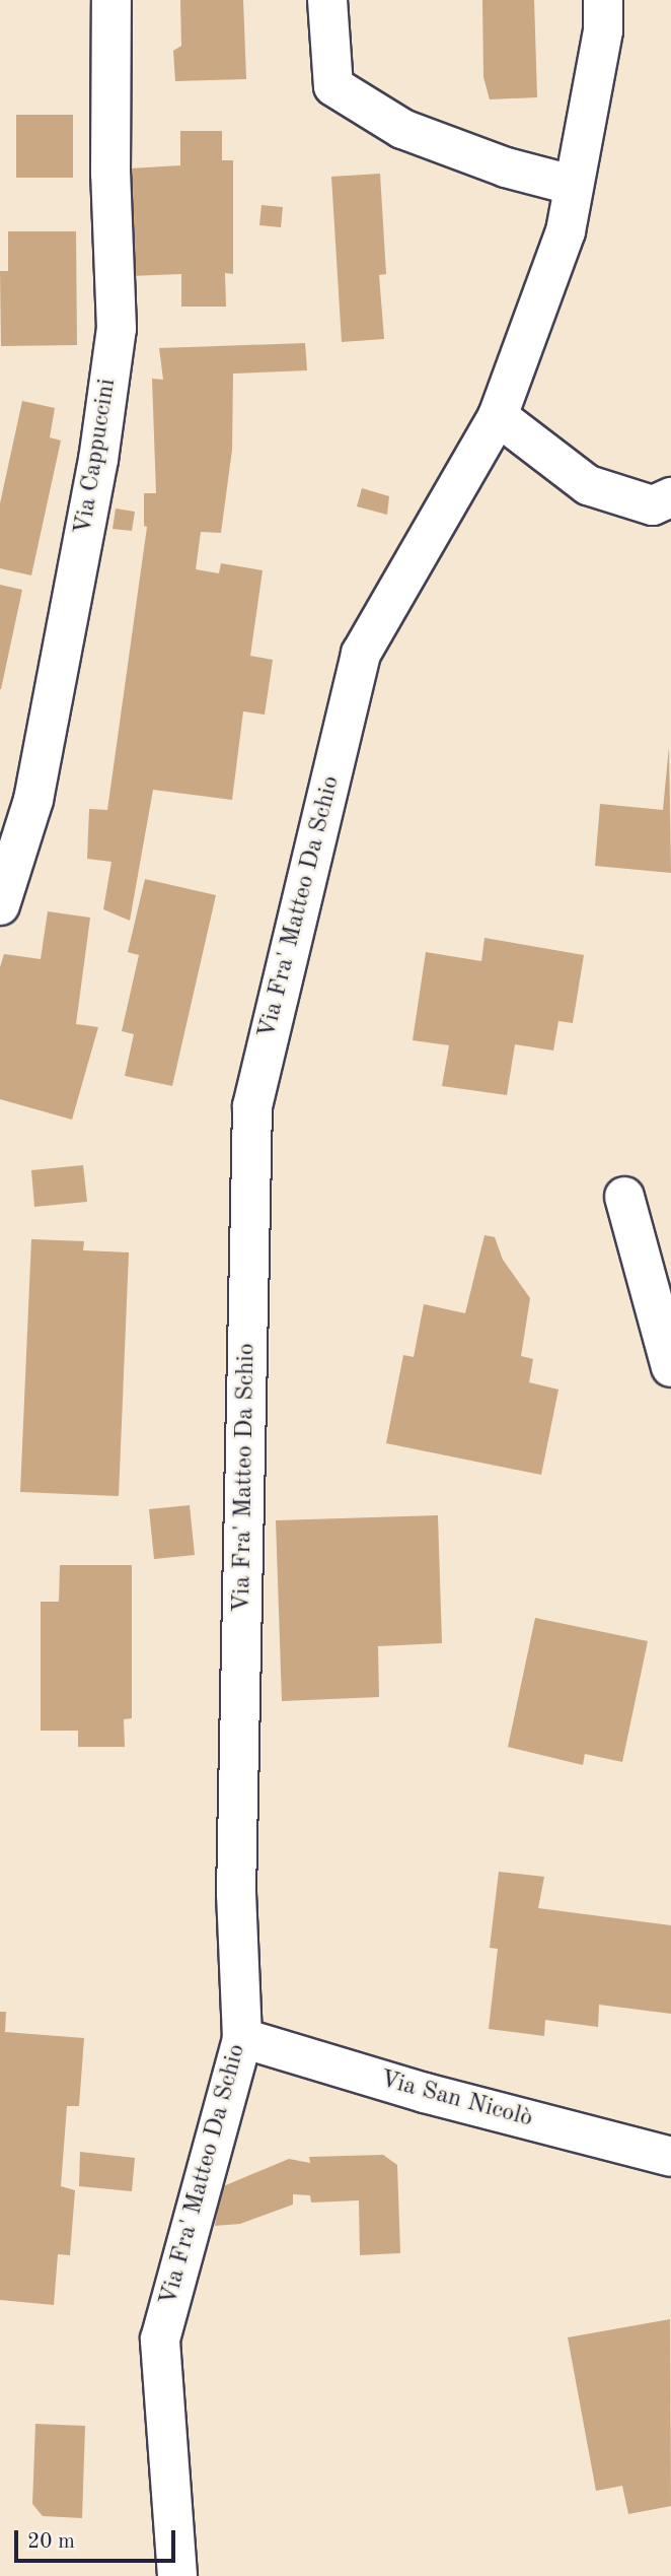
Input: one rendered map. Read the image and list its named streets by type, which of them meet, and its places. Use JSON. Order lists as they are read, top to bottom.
{
  "streets": {
    "street": ["Via Cappuccini", "Via Fra' Matteo Da Schio", "Via San Nicolò"]
  },
  "crossings": [
    ["Via Fra' Matteo Da Schio", "Via San Nicolò"]
  ],
  "scale_bar": "20 m"
}
